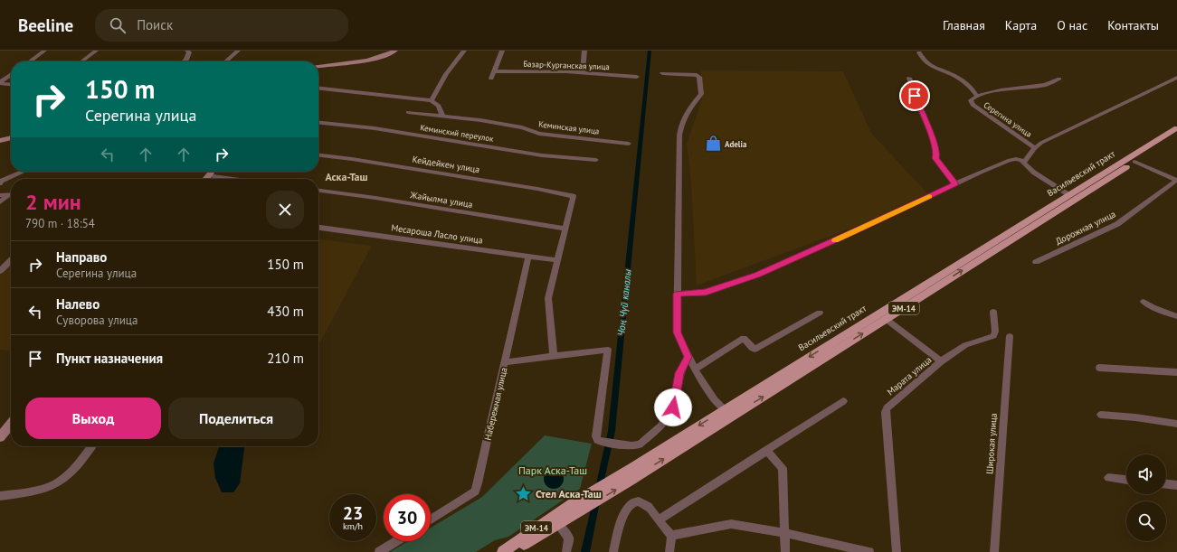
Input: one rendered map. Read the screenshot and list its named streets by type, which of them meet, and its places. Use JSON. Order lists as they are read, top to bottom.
{
  "streets": {
    "main road": ["Васильевский тракт", "ЭМ-14"],
    "street": [
      "Базар-Курганская улица",
      "Серегина улица",
      "Кеминская улица",
      "Кеминский переулок",
      "Кейдейкен улица",
      "Жайылма улица",
      "Дорожная улица",
      "Месароша Ласло улица",
      "Марата улица",
      "Набережная улица",
      "Широкая улица"
    ]
  },
  "crossings": [
    ["Кейдейкен улица", "Жайылма улица"],
    ["Месароша Ласло улица", "Набережная улица"]
  ],
  "districts": ["Аска-Таш"],
  "water": ["Чоң Чүй каналы"],
  "parks": ["Парк Аска-Таш"],
  "places": {
    "shop": ["Adelia"],
    "place": ["Стел Аска-Таш"]
  },
  "page": {
    "header": "Beeline",
    "search": "Поиск",
    "nav": [
      "Главная",
      "Карта",
      "О нас",
      "Контакты"
    ],
    "turn": ["150 m", "Серегина улица"],
    "heading": ["2 мин", "790 m · 18:54"],
    "list": [
      {
        "name": "Направо",
        "note": "Серегина улица",
        "value": "150 m"
      },
      {
        "name": "Налево",
        "note": "Суворова улица",
        "value": "430 m"
      },
      {
        "name": "Пункт назначения",
        "value": "210 m"
      }
    ],
    "buttons": ["Выход", "Поделиться"],
    "speed": "23 km/h",
    "limit": "30"
  }
}
